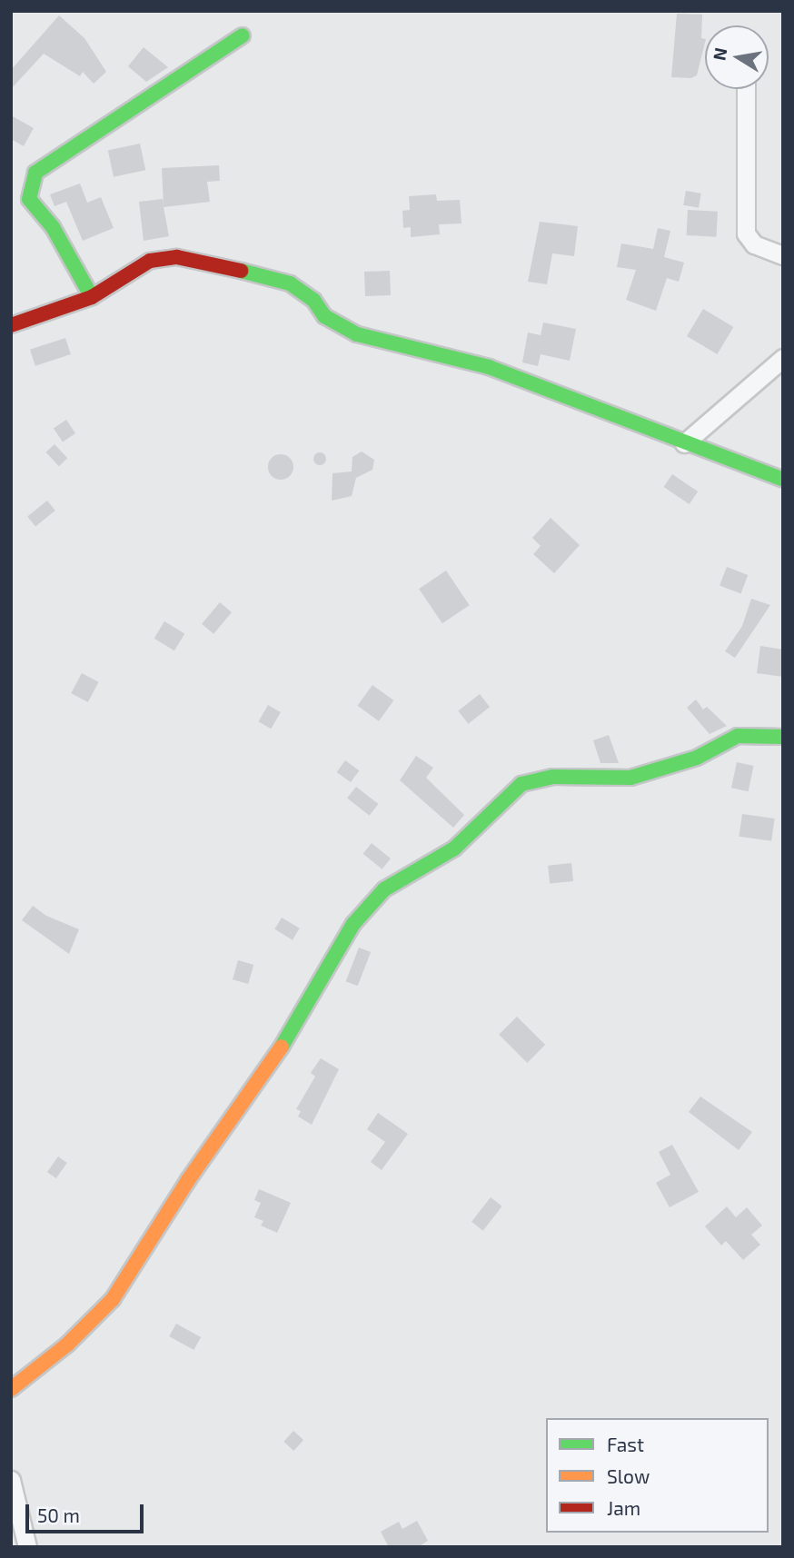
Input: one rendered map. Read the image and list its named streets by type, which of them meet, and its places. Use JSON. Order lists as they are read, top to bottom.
{
  "legend": ["Fast", "Slow", "Jam"],
  "scale_bar": "50 m",
  "north": "left"
}
